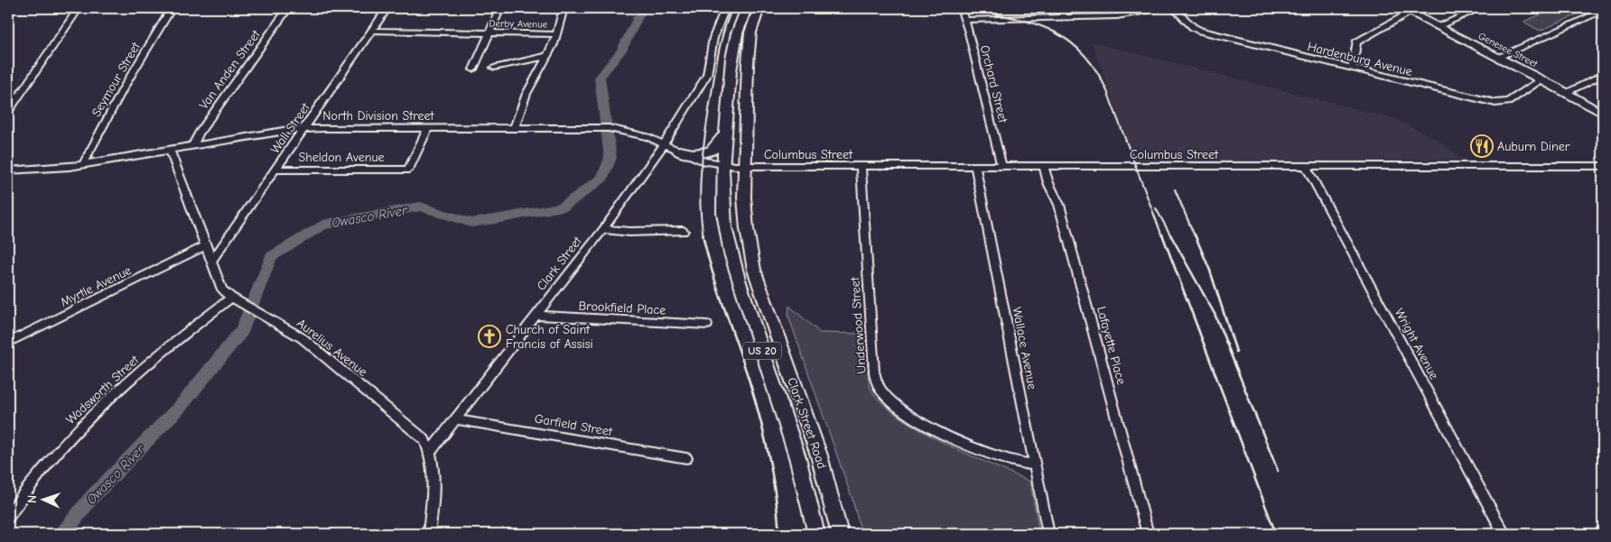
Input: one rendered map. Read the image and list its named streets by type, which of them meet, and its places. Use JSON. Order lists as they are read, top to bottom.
{
  "streets": {
    "highway": ["US 20", "Clark Street Road"],
    "main road": ["Genesee Street"],
    "street": [
      "Derby Avenue",
      "Hardenburg Avenue",
      "Van Anden Street",
      "Seymour Street",
      "Orchard Street",
      "North Division Street",
      "Wall Street",
      "Columbus Street",
      "Sheldon Avenue",
      "Clark Street",
      "Myrtle Avenue",
      "Brookfield Place",
      "Underwood Street",
      "Wright Avenue",
      "Lafayette Place",
      "Aurelius Avenue",
      "Wallace Avenue",
      "Wadsworth Street",
      "Garfield Street"
    ]
  },
  "crossings": [
    ["Derby Avenue", "Wall Street"],
    ["Genesee Street", "Hardenburg Avenue"],
    ["Van Anden Street", "North Division Street"],
    ["Seymour Street", "North Division Street"],
    ["Orchard Street", "Columbus Street"],
    ["North Division Street", "Wall Street"],
    ["North Division Street", "Columbus Street"],
    ["North Division Street", "Sheldon Avenue"],
    ["North Division Street", "Clark Street"],
    ["North Division Street", "Aurelius Avenue"],
    ["North Division Street", "US 20"],
    ["North Division Street", "Clark Street Road"],
    ["Wall Street", "Sheldon Avenue"],
    ["Wall Street", "Aurelius Avenue"],
    ["Columbus Street", "Underwood Street"],
    ["Columbus Street", "Wright Avenue"],
    ["Columbus Street", "Lafayette Place"],
    ["Columbus Street", "Wallace Avenue"],
    ["Columbus Street", "US 20"],
    ["Columbus Street", "Clark Street Road"],
    ["Clark Street", "Brookfield Place"],
    ["Clark Street", "Aurelius Avenue"],
    ["Clark Street", "Garfield Street"],
    ["Myrtle Avenue", "Aurelius Avenue"],
    ["Underwood Street", "Wallace Avenue"],
    ["Aurelius Avenue", "Wadsworth Street"],
    ["US 20", "Clark Street Road"]
  ],
  "water": ["Owasco River"],
  "places": {
    "restaurant": ["Auburn Diner"],
    "church": ["Church of Saint Francis of Assisi"]
  },
  "north": "left"
}
